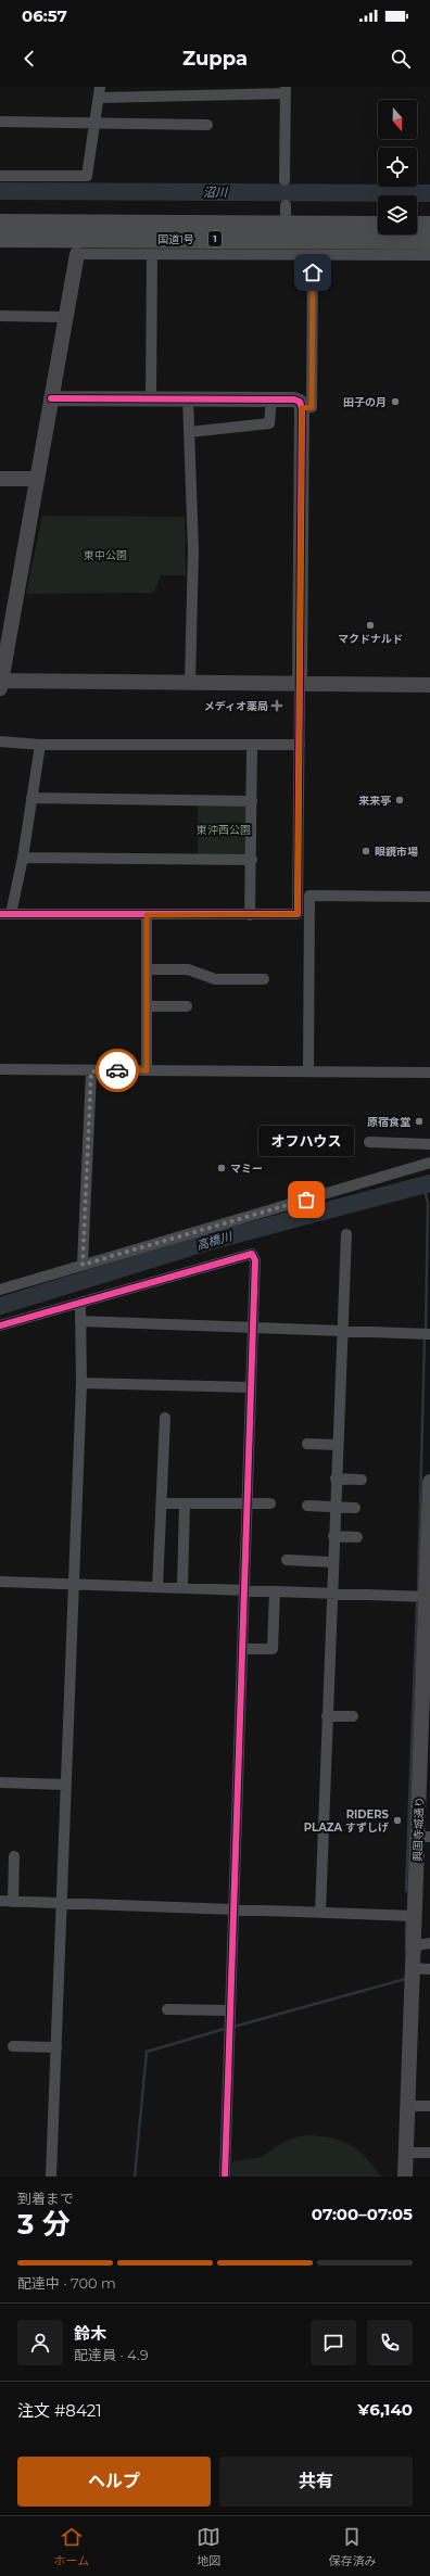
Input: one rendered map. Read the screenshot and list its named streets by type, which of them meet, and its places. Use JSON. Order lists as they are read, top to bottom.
{
  "streets": {
    "highway": ["国道1号", "1"],
    "street": ["興国寺城通り"]
  },
  "water": ["沼川", "高橋川"],
  "parks": ["東中公園", "東沖西公園"],
  "places": {
    "other": [
      "田子の月",
      "マクドナルド",
      "来来亭",
      "眼鏡市場",
      "原宿食堂",
      "マミー",
      "オフハウス",
      "RIDERS PLAZA すずしげ"
    ],
    "health": ["メディオ薬局"]
  },
  "north": "bottom",
  "page": {
    "status": "06:57",
    "header": "Zuppa",
    "bubble": "オフハウス",
    "heading": ["3 分", "到着まで", "07:00–07:05"],
    "panel": [
      "鈴木",
      "配達員 · 4.9",
      "注文 #8421",
      "¥6,140"
    ],
    "bar": "配達中 · 700 m",
    "buttons": ["ヘルプ", "共有"],
    "tabs": ["ホーム", "地図", "保存済み"]
  }
}
